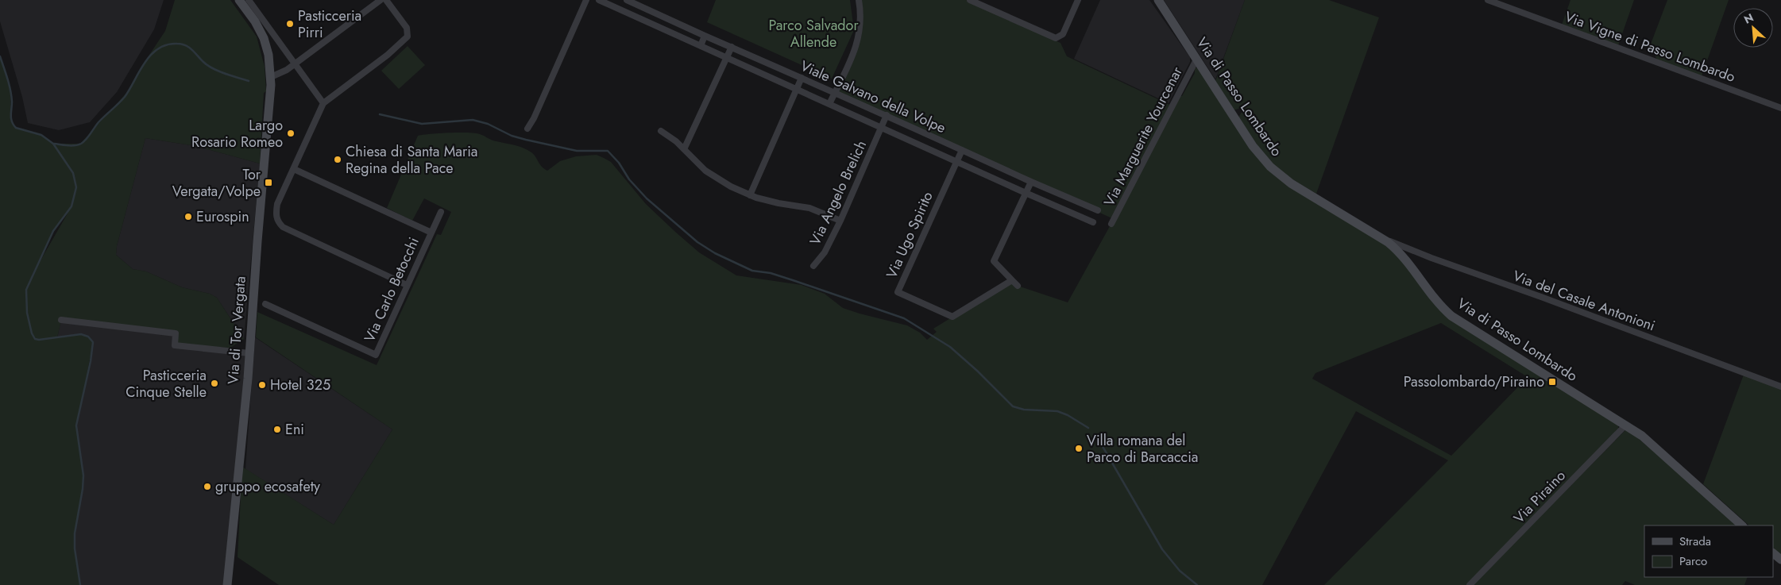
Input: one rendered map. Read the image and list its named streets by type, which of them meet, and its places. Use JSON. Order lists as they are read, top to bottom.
{
  "streets": {
    "street": [
      "Via Vigne di Passo Lombardo",
      "Viale Galvano della Volpe",
      "Via di Passo Lombardo",
      "Via Marguerite Yourcenar",
      "Via Angelo Brelich",
      "Via Ugo Spirito",
      "Via Carlo Betocchi",
      "Via del Casale Antonioni",
      "Via di Tor Vergata",
      "Via Piraino"
    ]
  },
  "crossings": [
    ["Viale Galvano della Volpe", "Via Angelo Brelich"],
    ["Viale Galvano della Volpe", "Via Ugo Spirito"],
    ["Via di Passo Lombardo", "Via Marguerite Yourcenar"],
    ["Via di Passo Lombardo", "Via del Casale Antonioni"],
    ["Via di Passo Lombardo", "Via Piraino"]
  ],
  "parks": ["Parco Salvador Allende"],
  "places": {
    "other": [
      "Pasticceria Pirri",
      "Largo Rosario Romeo",
      "Chiesa di Santa Maria Regina della Pace",
      "Eurospin",
      "Pasticceria Cinque Stelle",
      "Hotel 325",
      "Eni",
      "Villa romana del Parco di Barcaccia",
      "gruppo ecosafety"
    ],
    "transit": ["Tor Vergata/Volpe", "Passolombardo/Piraino"]
  },
  "legend": ["Strada", "Parco"],
  "north": "top left"
}
